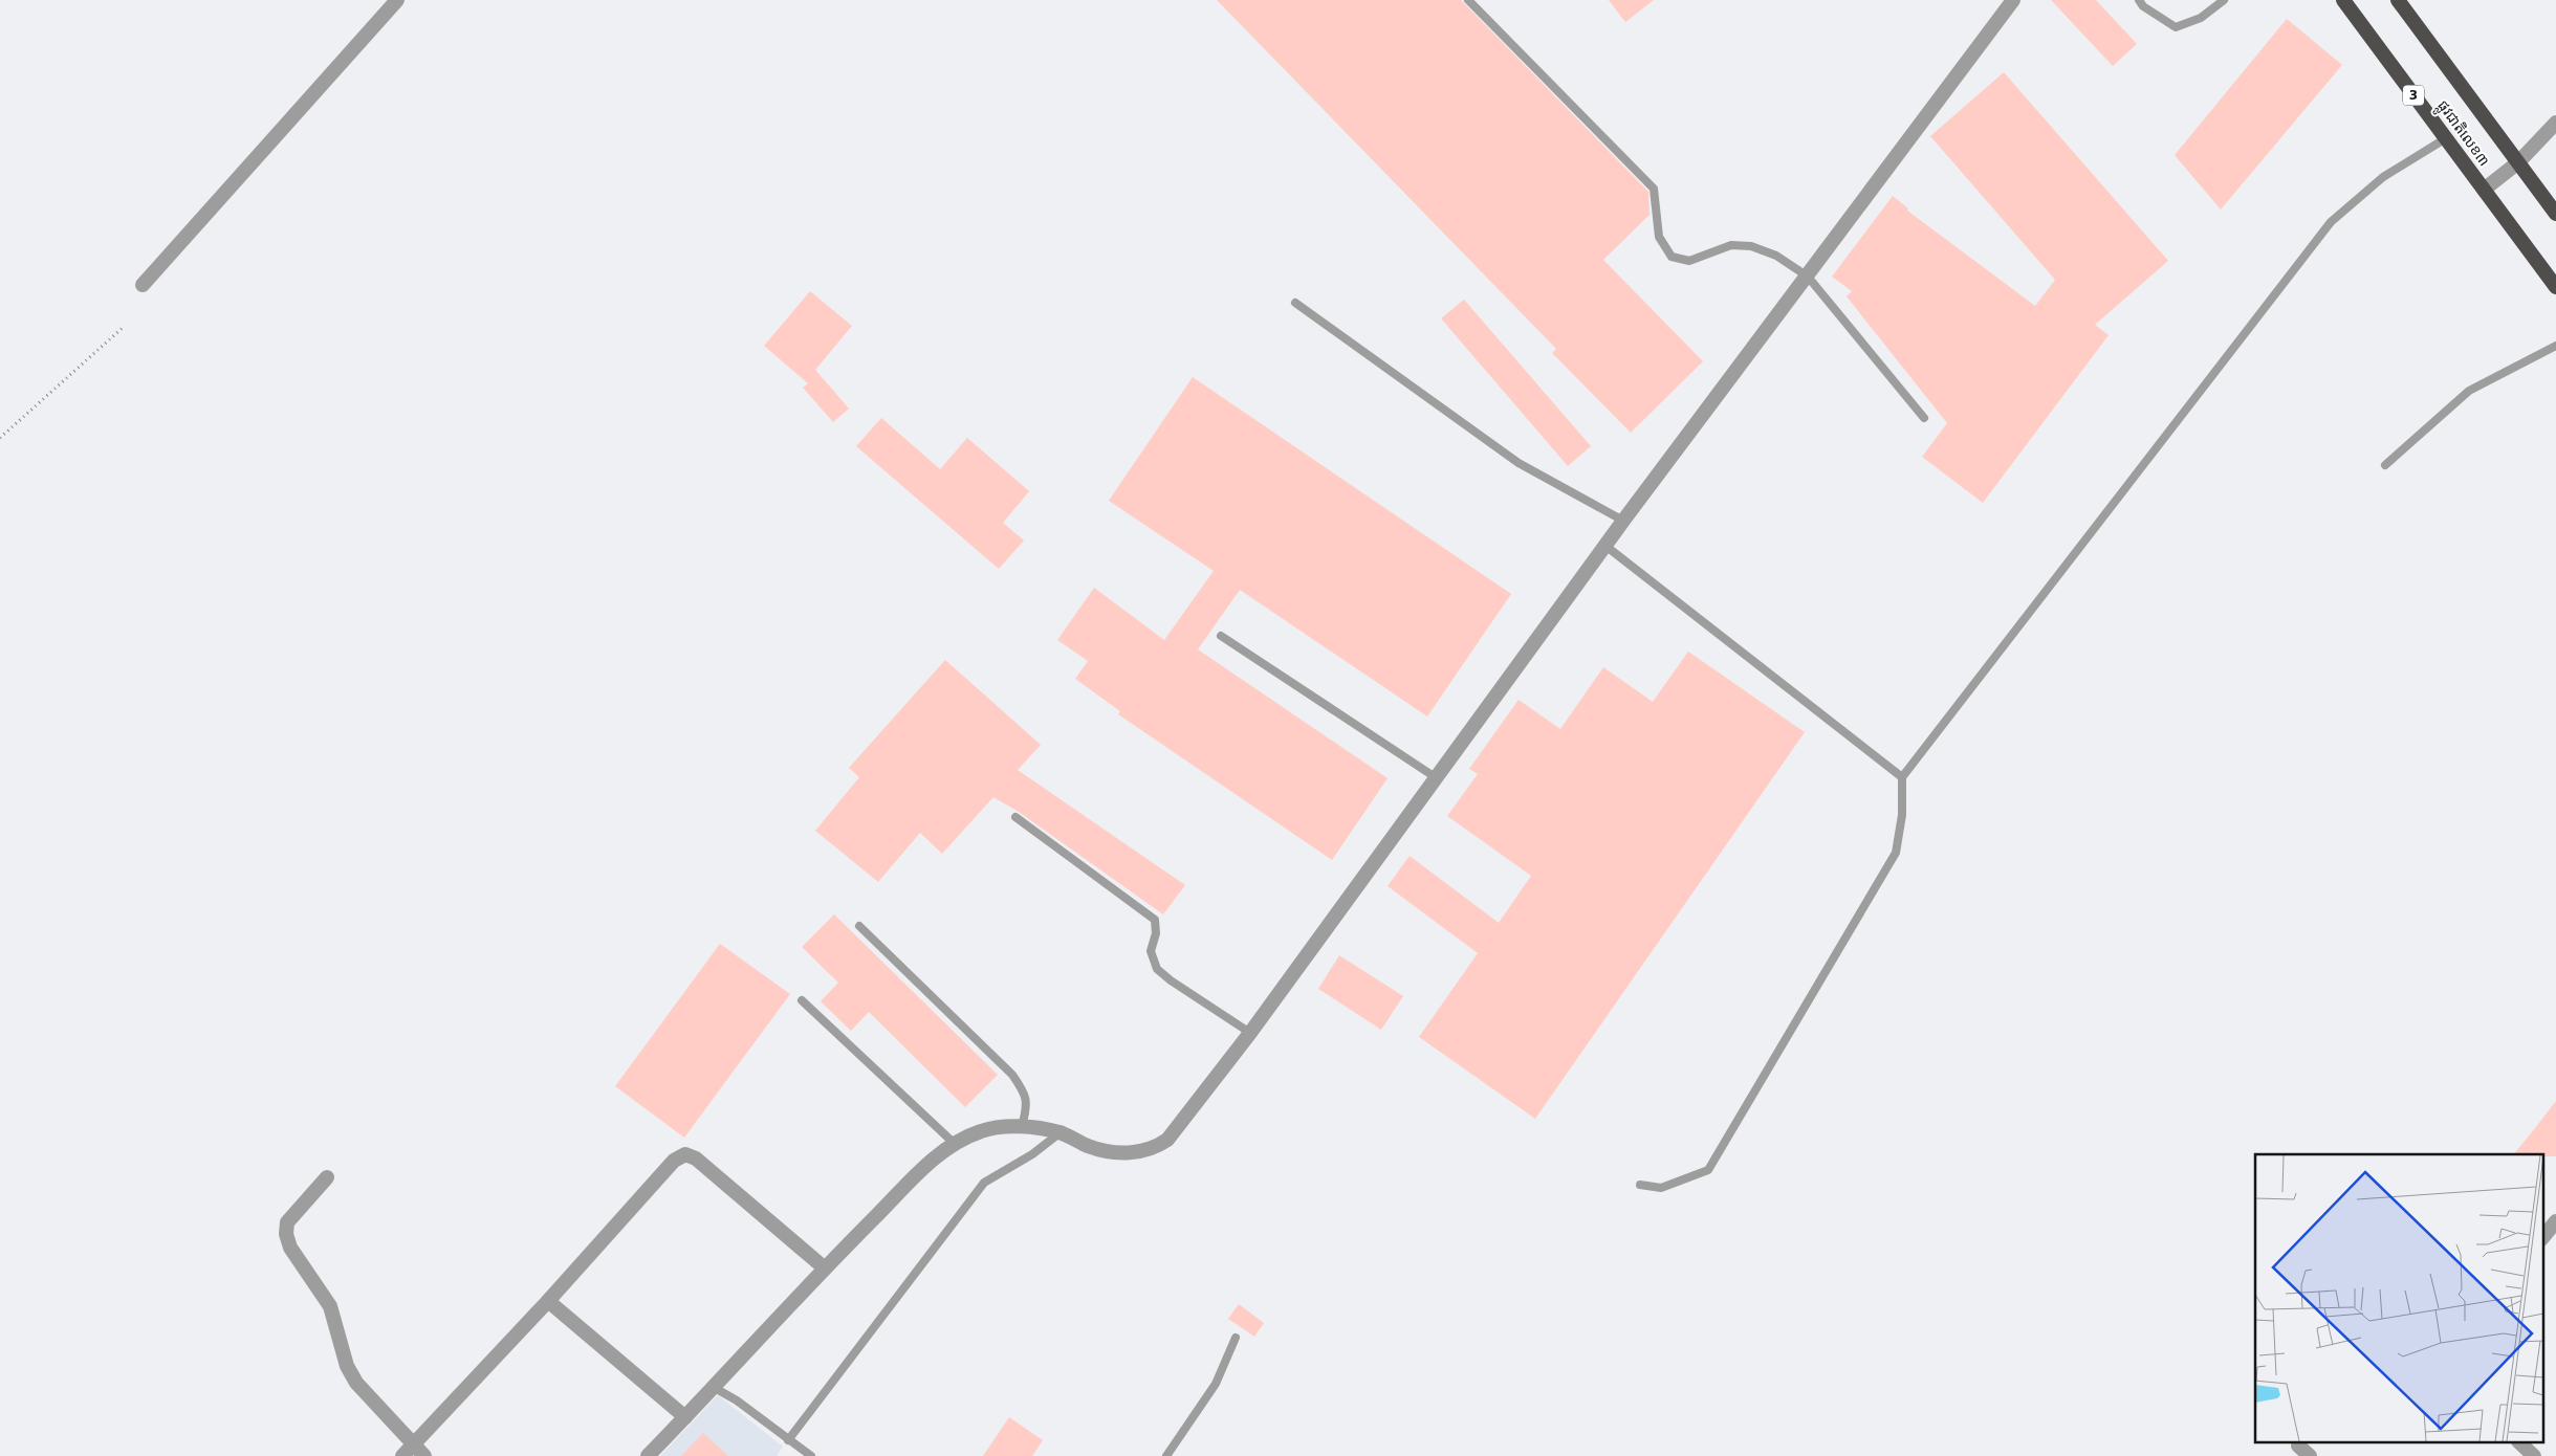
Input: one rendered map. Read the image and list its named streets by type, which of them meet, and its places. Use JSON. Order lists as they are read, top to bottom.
{
  "streets": {
    "highway": ["3", "ផ្លូវជាតិលេខ៣"]
  }
}
